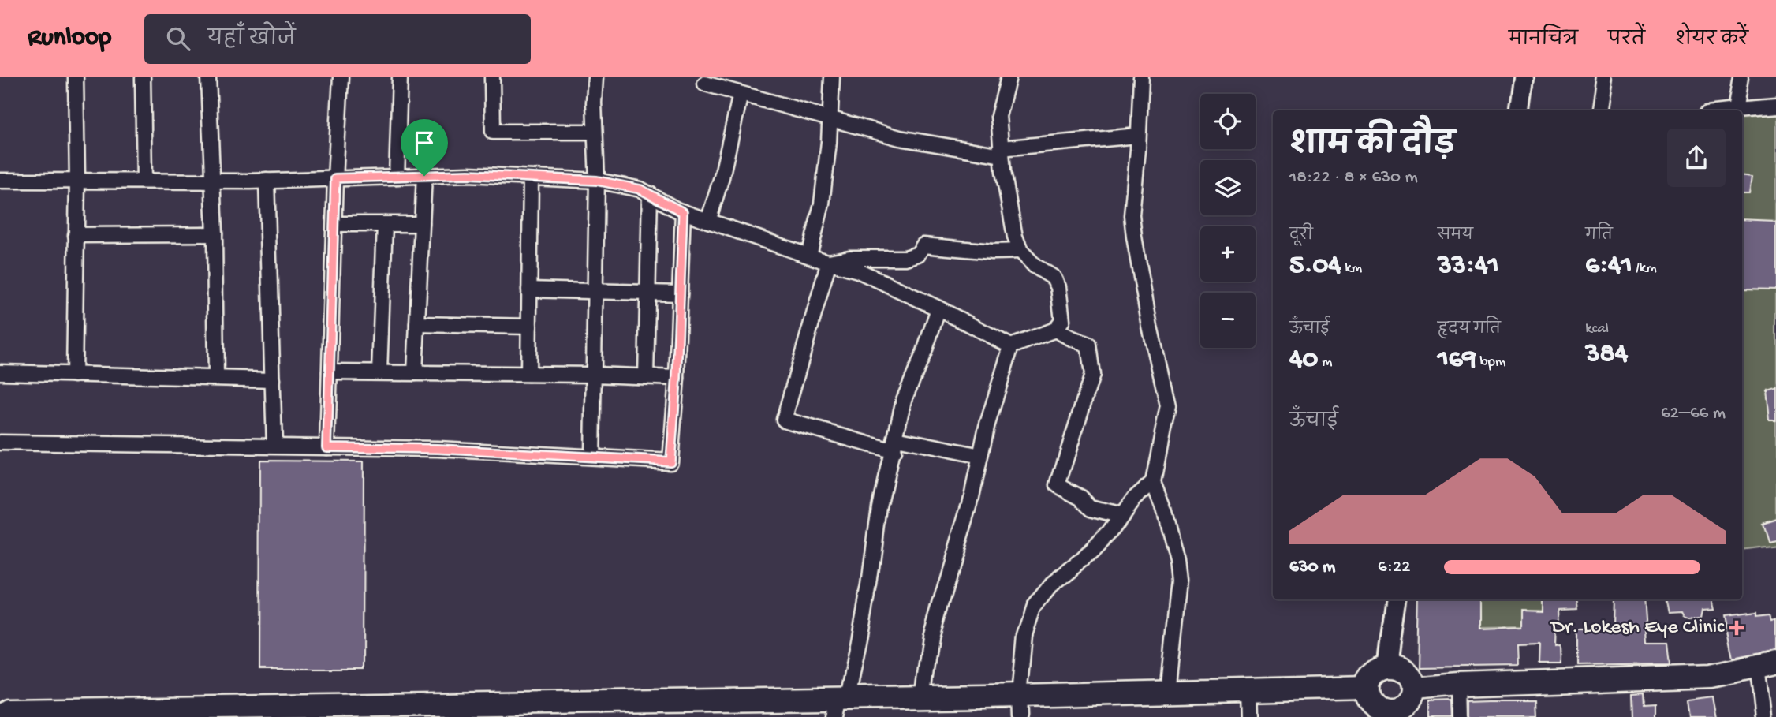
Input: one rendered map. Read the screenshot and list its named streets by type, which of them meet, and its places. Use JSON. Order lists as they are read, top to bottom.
{
  "places": {
    "health": ["Dr. Lokesh Eye Clinic"]
  },
  "page": {
    "header": "Runloop",
    "search": "यहाँ खोजें",
    "nav": ["मानचित्र", "परतें", "शेयर करें"],
    "map_buttons": ["+", "−"],
    "heading": ["शाम की दौड़", "18:22 · 8 × 630 m"],
    "stats": [
      ["दूरी", "5.04 km"],
      ["समय", "33:41"],
      ["गति", "6:41 /km"],
      ["ऊँचाई", "40 m"],
      ["हृदय गति", "169 bpm"],
      ["kcal", "384"]
    ],
    "chart": ["ऊँचाई", "62–66 m"],
    "list": [
      {
        "name": "630 m",
        "note": "6:22"
      }
    ]
  }
}
